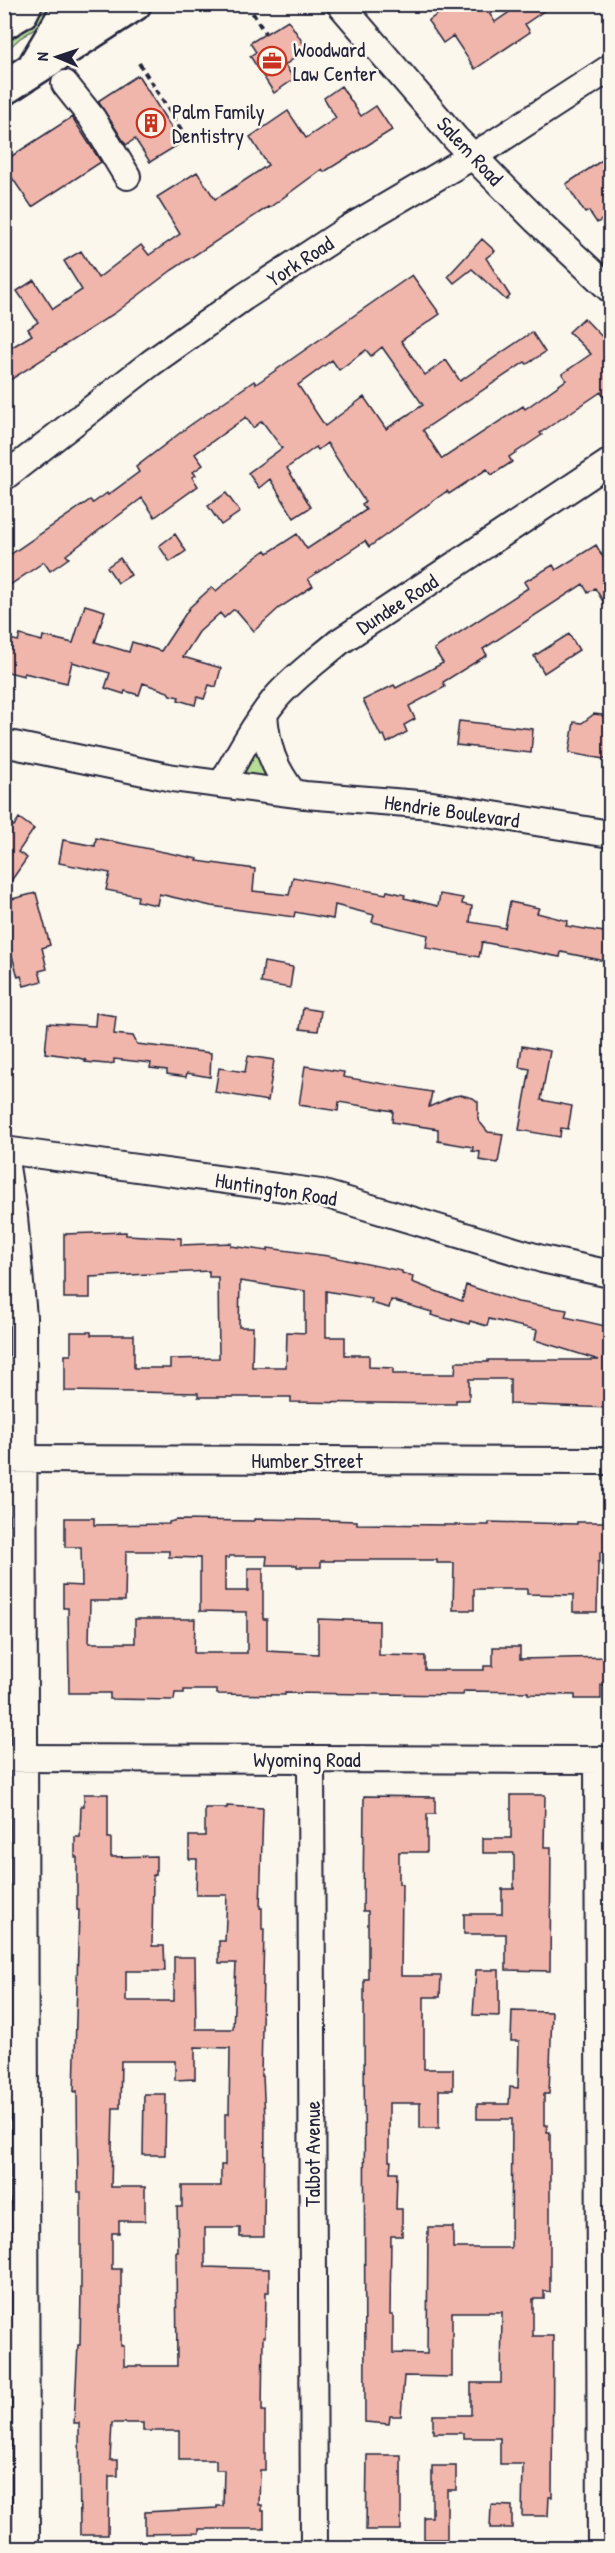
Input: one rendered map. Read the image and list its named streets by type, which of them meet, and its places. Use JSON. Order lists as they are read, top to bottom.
{
  "streets": {
    "street": [
      "Salem Road",
      "York Road",
      "Dundee Road",
      "Hendrie Boulevard",
      "Huntington Road",
      "Humber Street",
      "Wyoming Road",
      "Talbot Avenue"
    ]
  },
  "crossings": [
    ["Salem Road", "York Road"],
    ["Dundee Road", "Hendrie Boulevard"],
    ["Wyoming Road", "Talbot Avenue"]
  ],
  "places": {
    "office": ["Woodward Law Center"],
    "building": ["Palm Family Dentistry"]
  },
  "north": "left"
}
